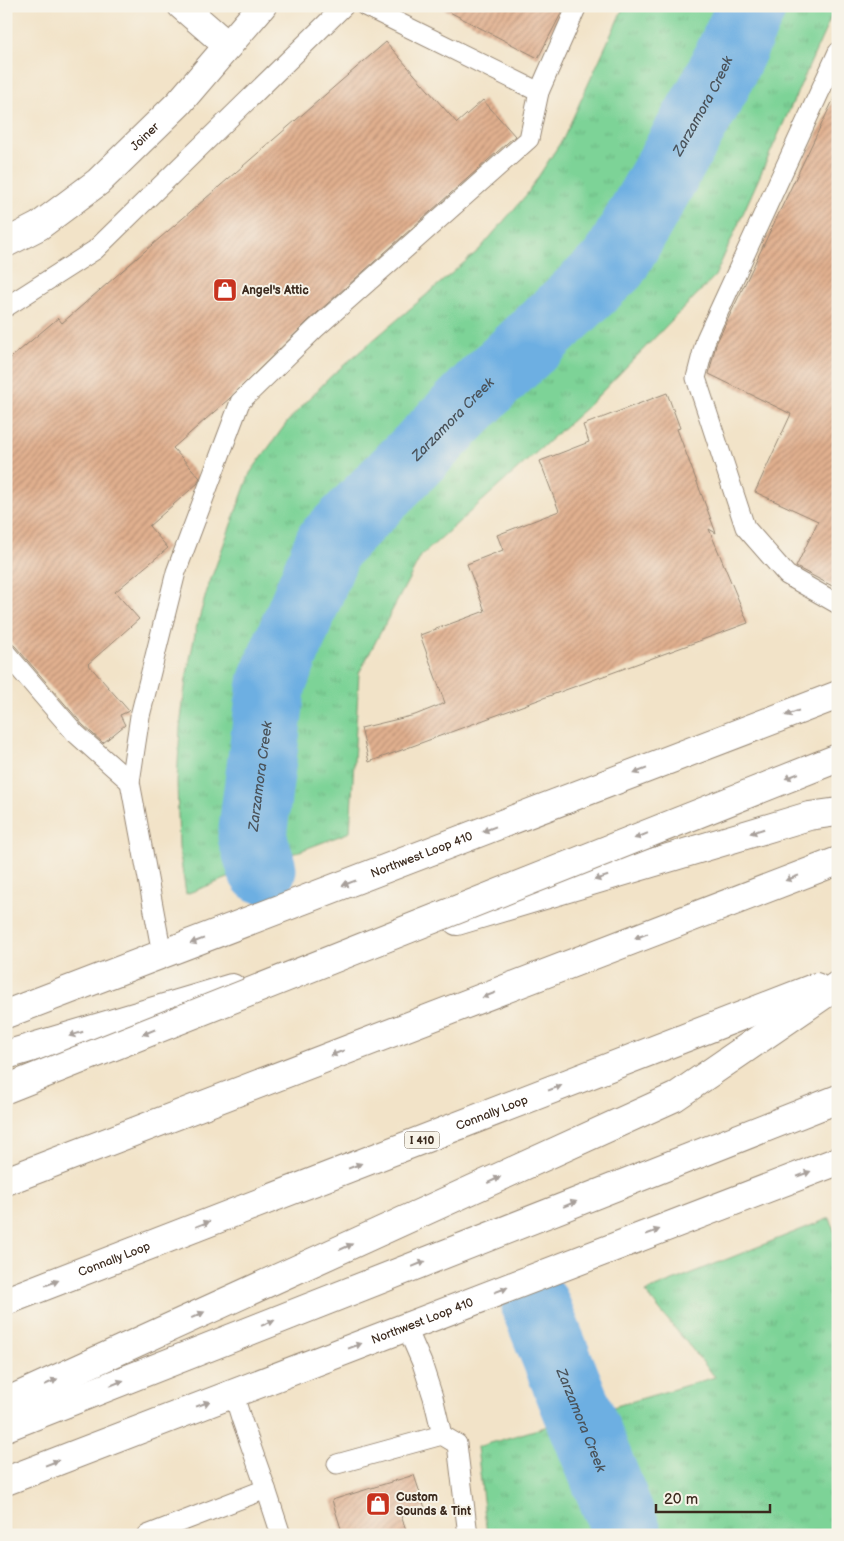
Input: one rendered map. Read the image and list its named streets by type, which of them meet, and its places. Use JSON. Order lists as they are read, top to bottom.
{
  "streets": {
    "main road": [
      "Joiner",
      "Northwest Loop 410",
      "Connally Loop",
      "I 410"
    ]
  },
  "water": ["Zarzamora Creek"],
  "places": {
    "shop": ["Angel's Attic", "Custom Sounds & Tint"]
  },
  "scale_bar": "20 m"
}
